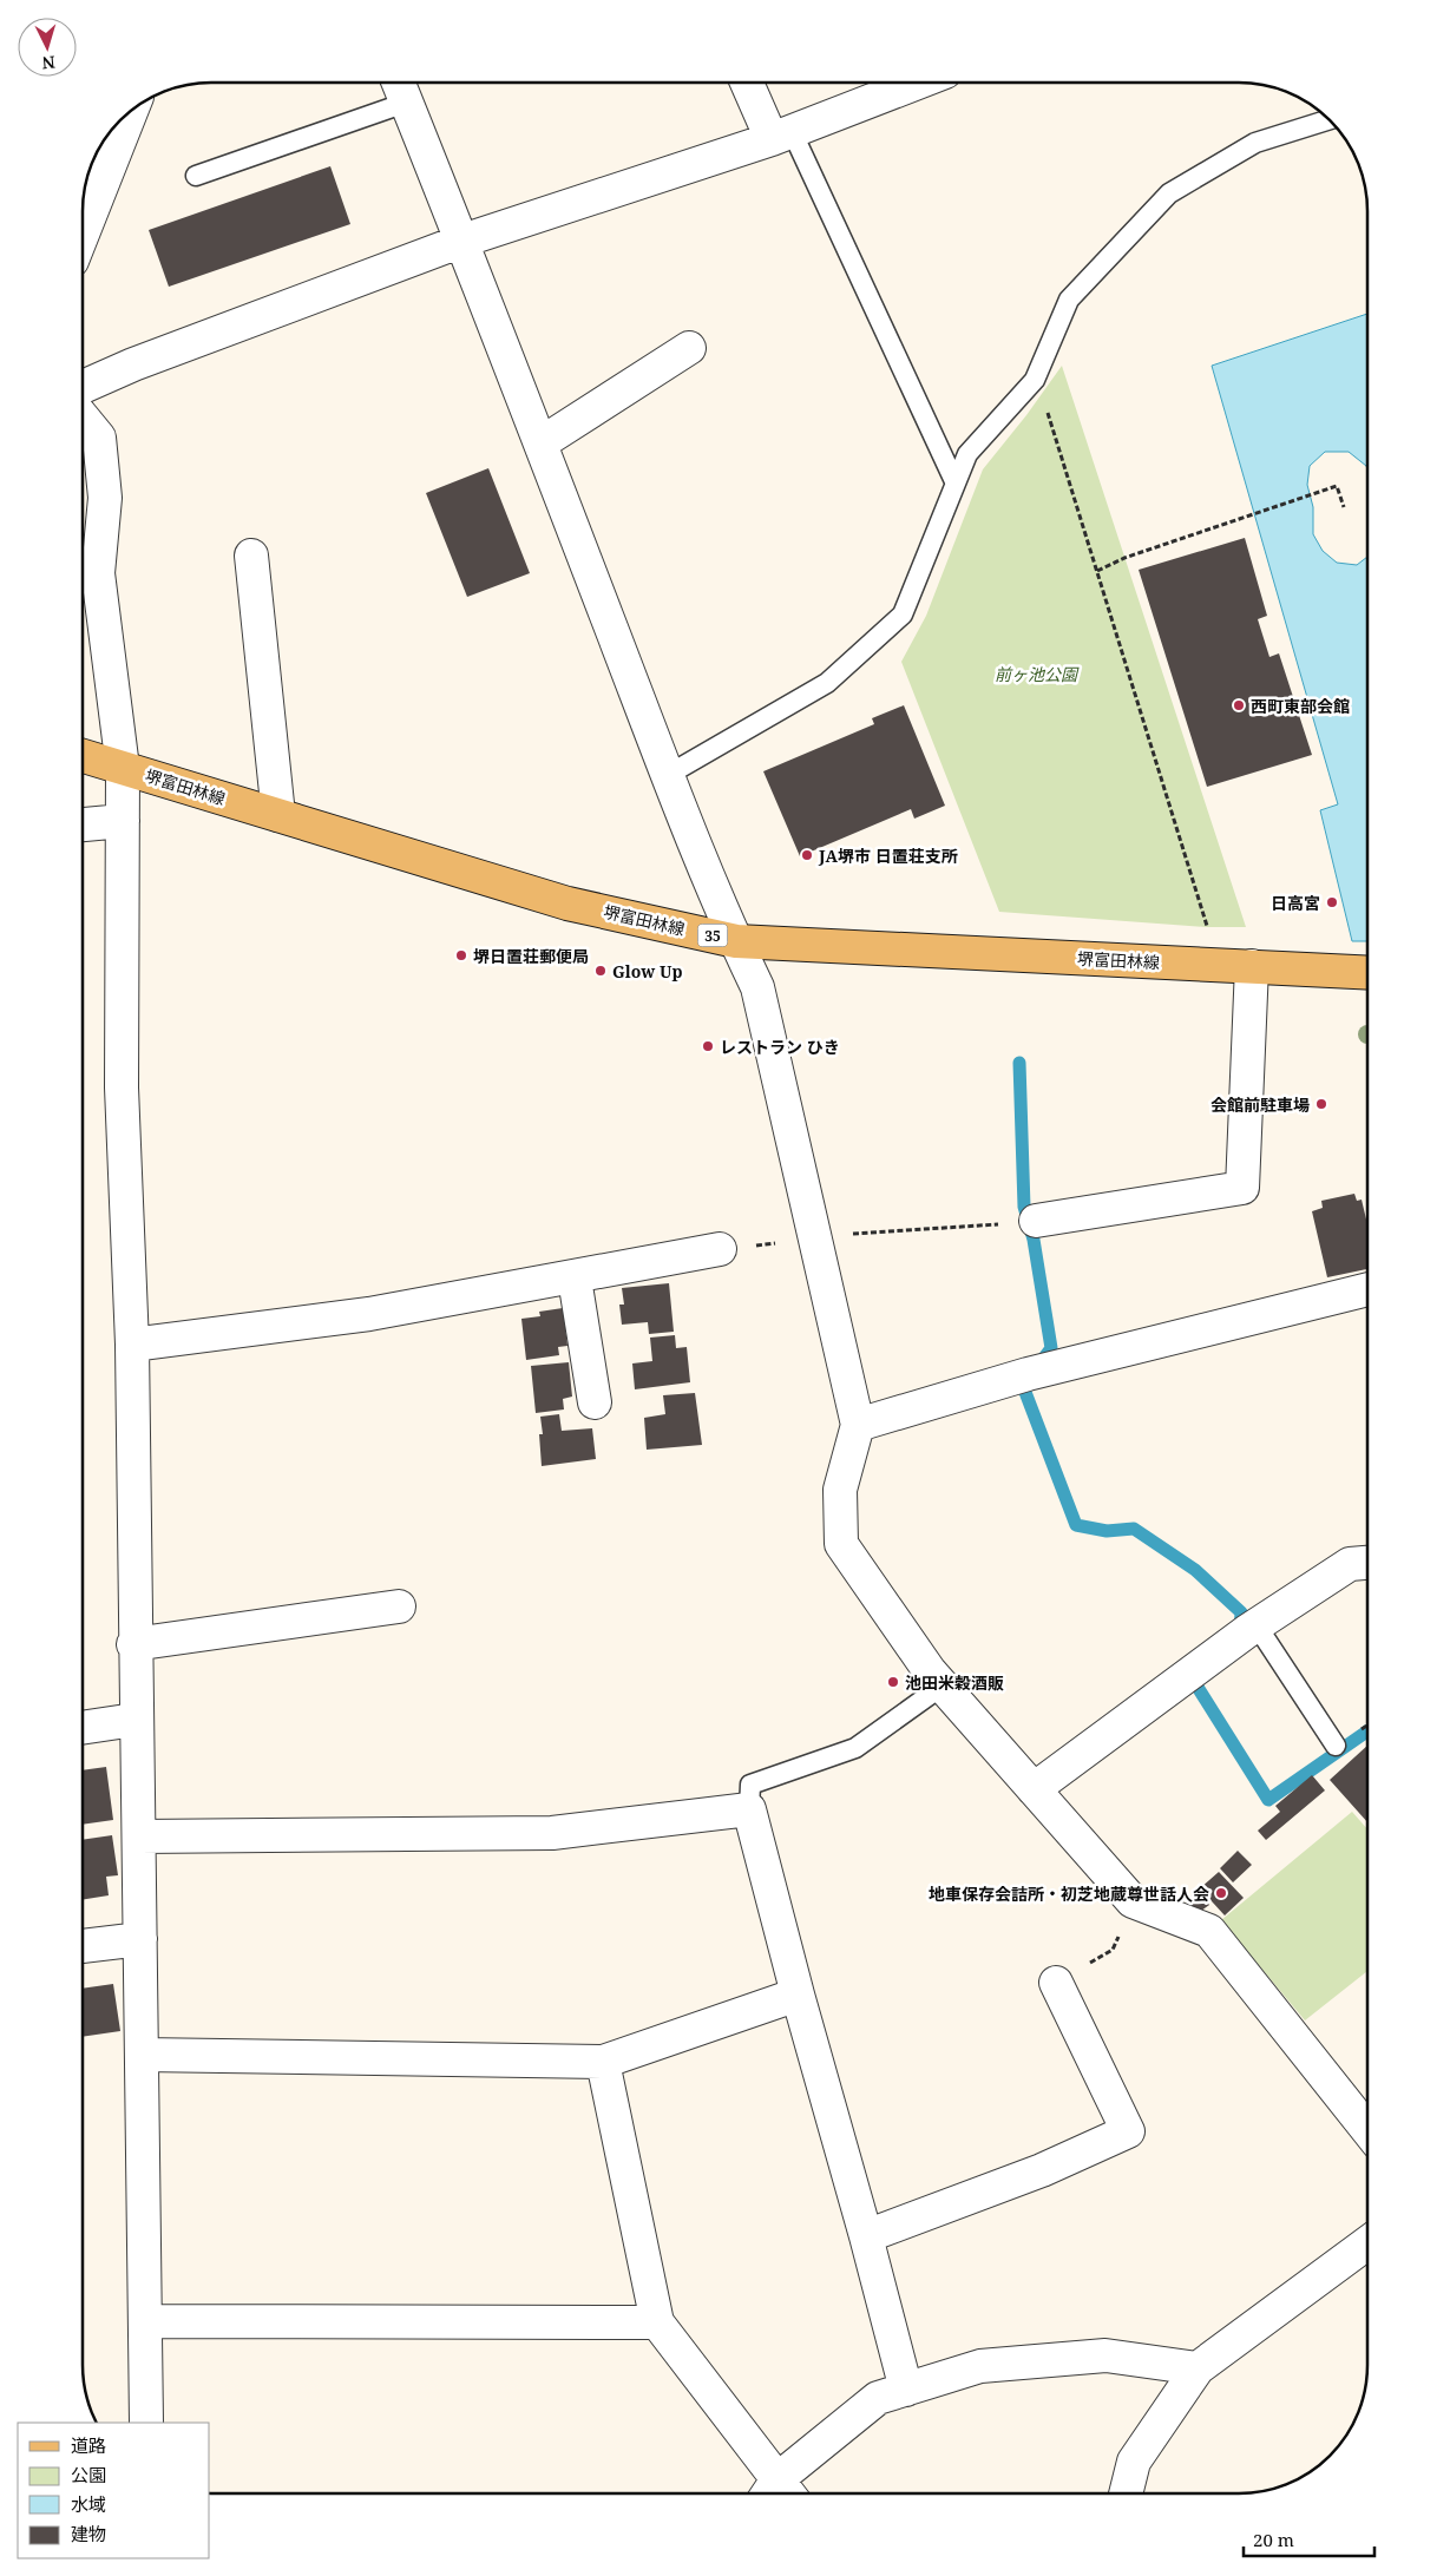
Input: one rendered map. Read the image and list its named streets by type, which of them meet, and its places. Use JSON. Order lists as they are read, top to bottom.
{
  "streets": {
    "main road": ["堺富田林線", "35"]
  },
  "parks": ["前ヶ池公園"],
  "places": [
    "西町東部会館",
    "JA堺市 日置荘支所",
    "日高宮",
    "堺日置荘郵便局",
    "Glow Up",
    "レストラン ひき",
    "会館前駐車場",
    "池田米穀酒販",
    "地車保存会詰所・初芝地蔵尊世話人会"
  ],
  "legend": [
    "道路",
    "公園",
    "水域",
    "建物"
  ],
  "scale_bar": "20 m",
  "north": "bottom"
}
